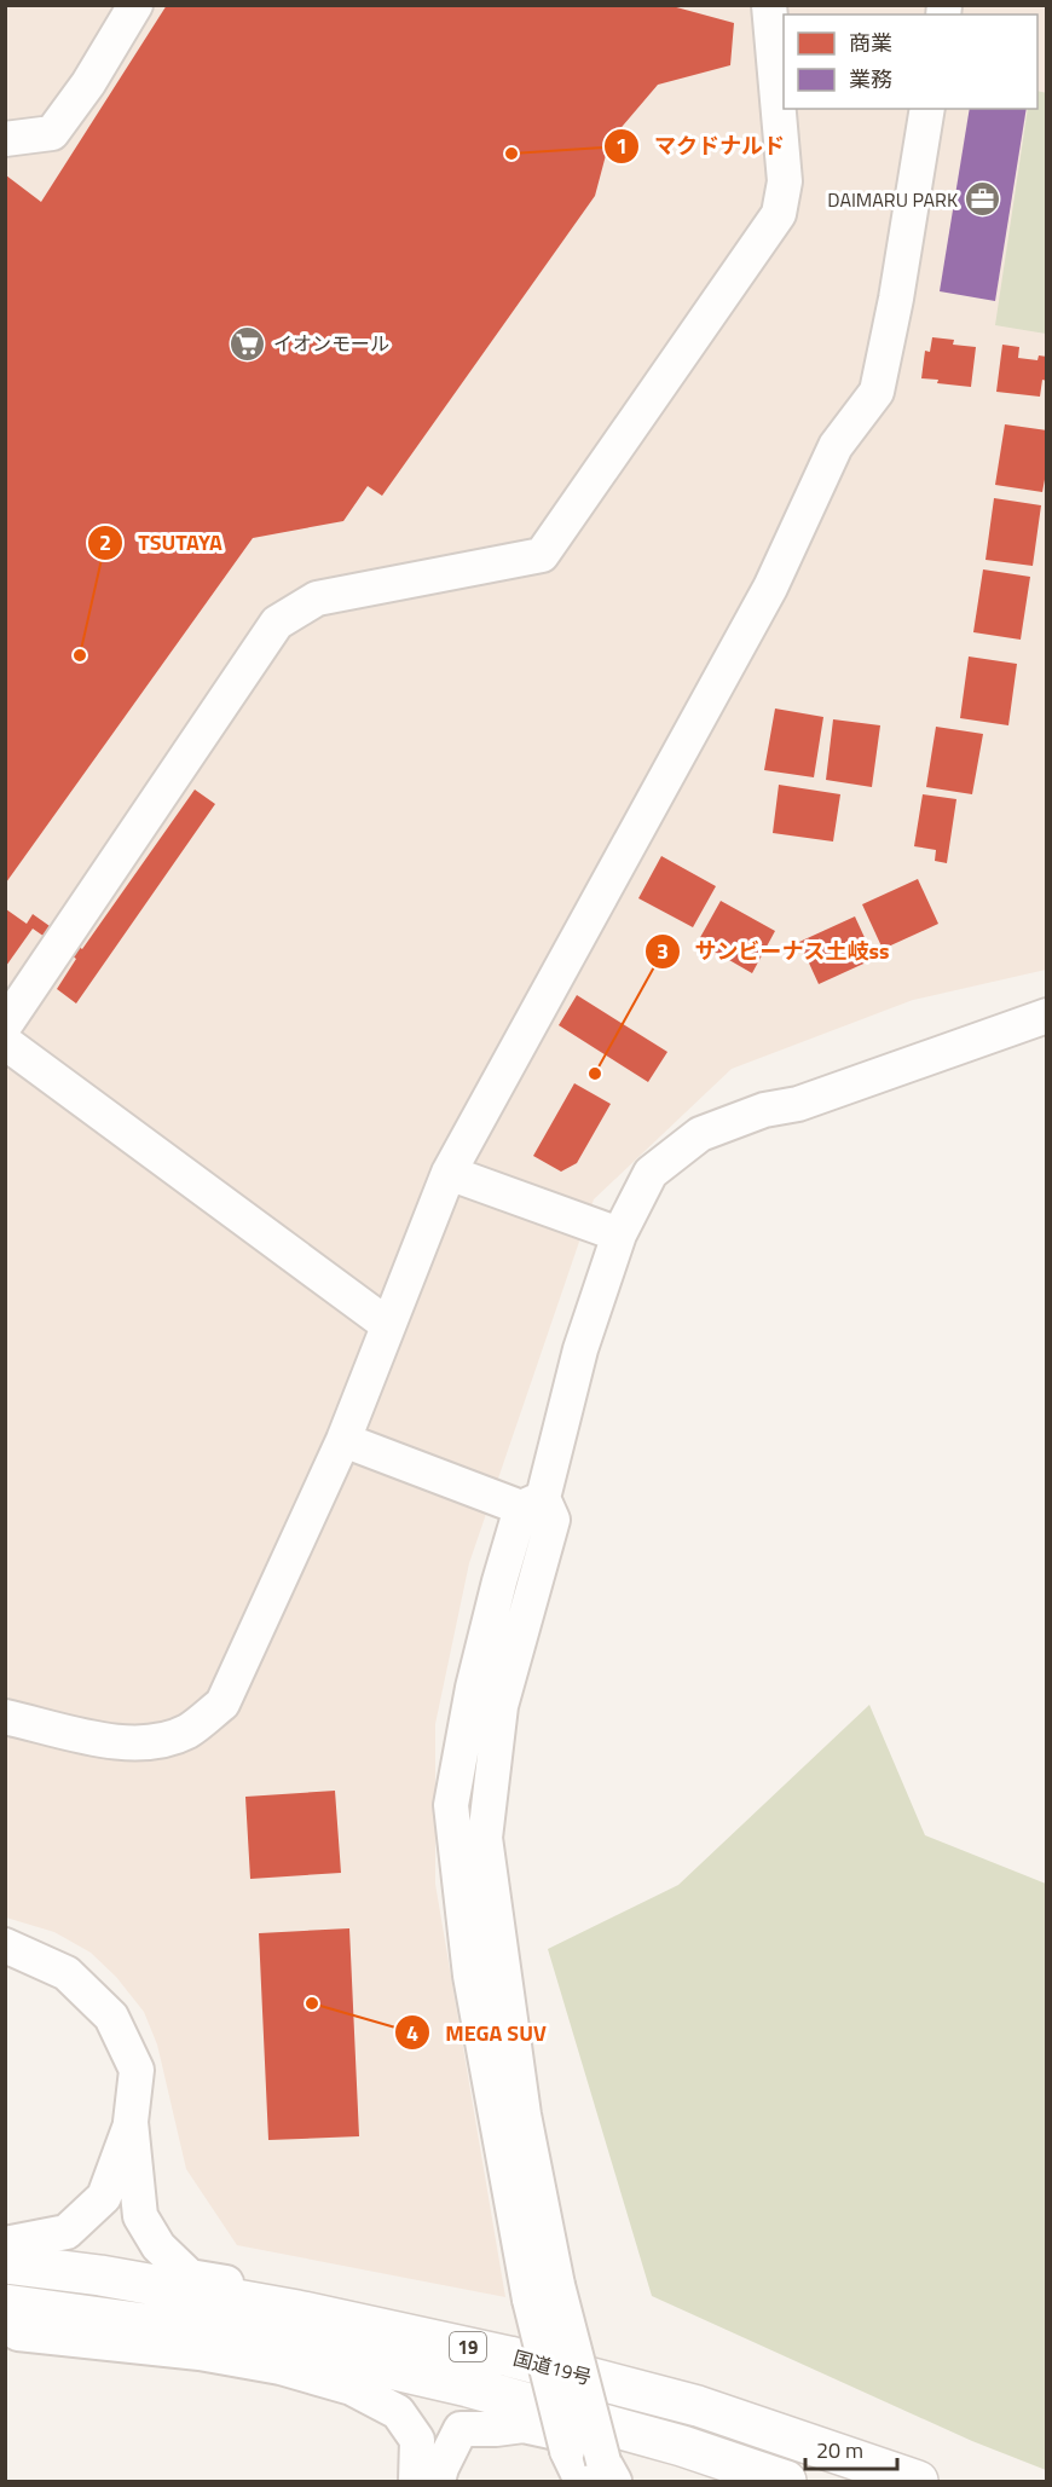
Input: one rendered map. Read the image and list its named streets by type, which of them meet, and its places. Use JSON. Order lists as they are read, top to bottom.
{
  "streets": {
    "highway": ["19", "国道19号"]
  },
  "places": {
    "other": [
      "マクドナルド",
      "TSUTAYA",
      "サンビーナス土岐ss",
      "MEGA SUV"
    ],
    "office": ["DAIMARU PARK"],
    "supermarket": ["イオンモール"]
  },
  "legend": ["商業", "業務"],
  "scale_bar": "20 m"
}
